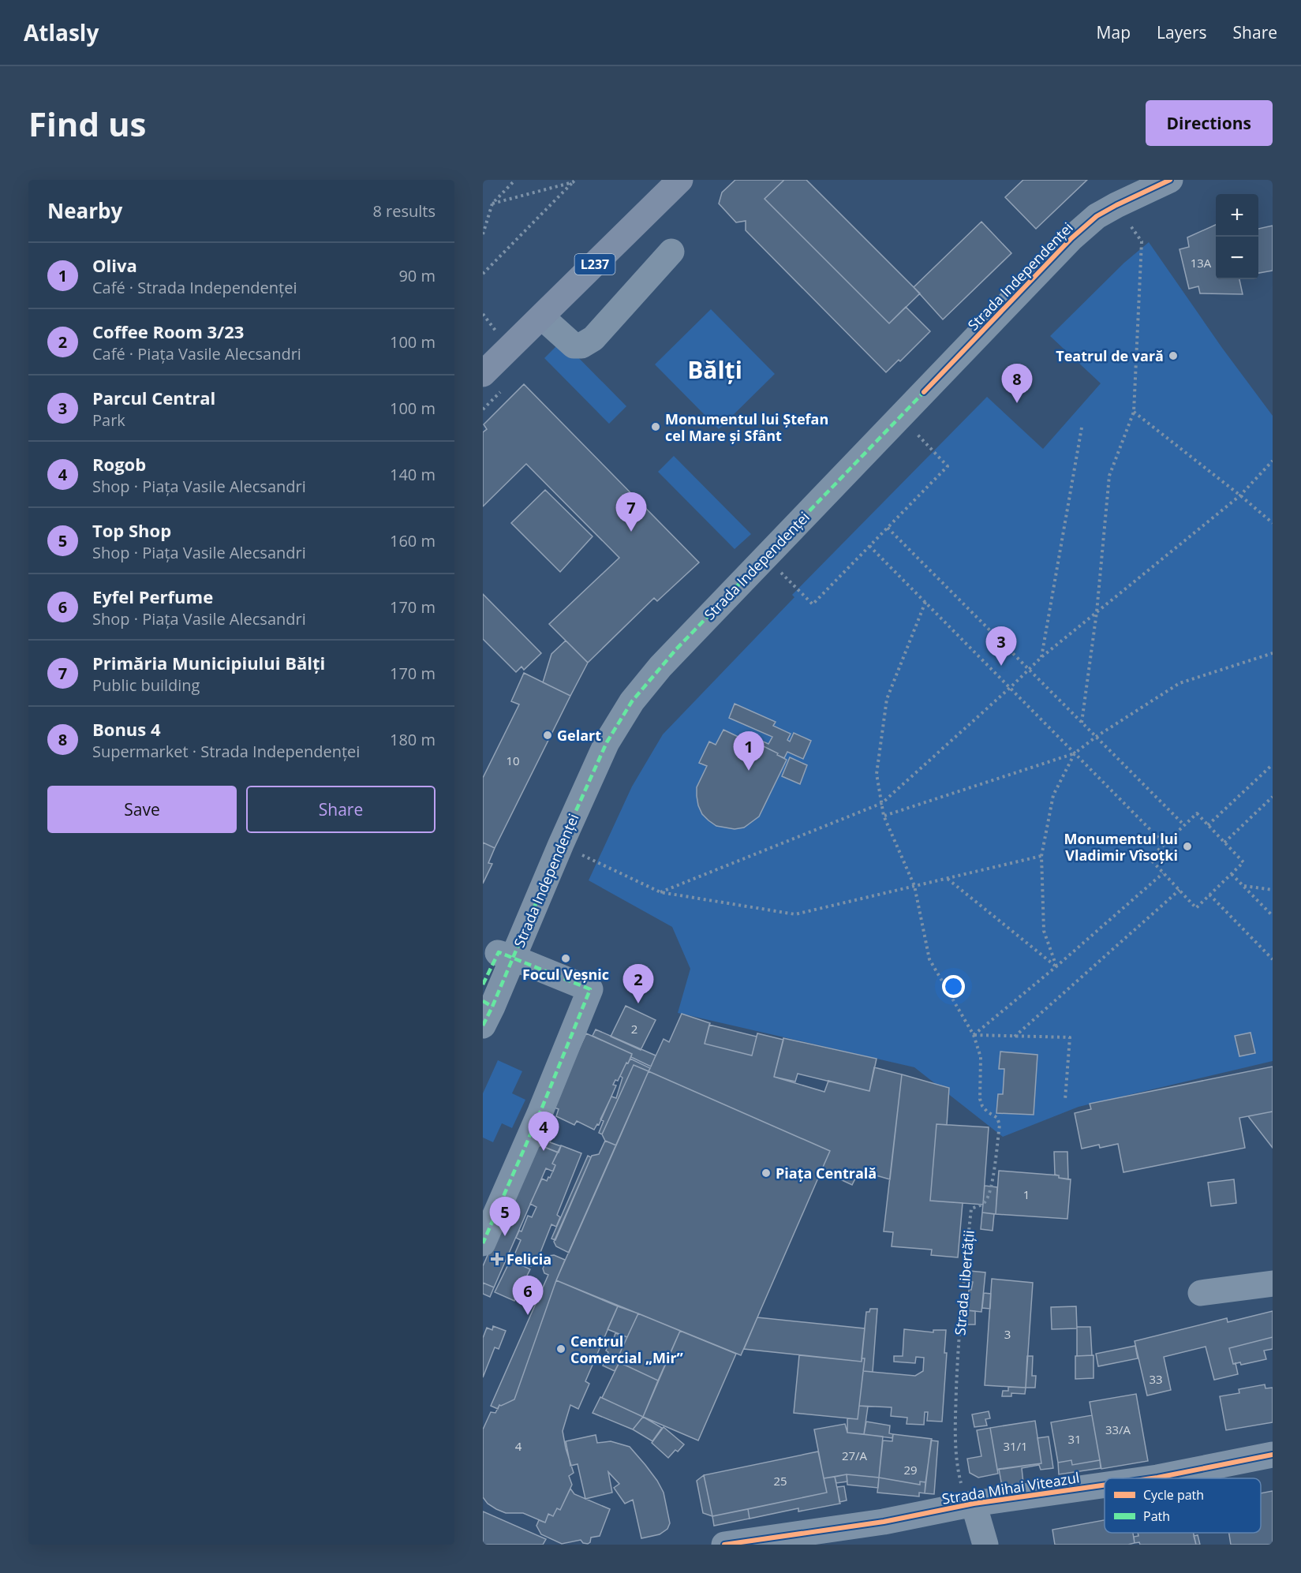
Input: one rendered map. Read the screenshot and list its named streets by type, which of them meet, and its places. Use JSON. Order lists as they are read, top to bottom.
{
  "streets": {
    "main road": ["L237"],
    "street": ["Strada Independenței", "Strada Mihai Viteazul"],
    "path": ["Strada Libertății"]
  },
  "crossings": [
    ["Strada Libertății", "Strada Mihai Viteazul"]
  ],
  "districts": ["Bălți"],
  "places": {
    "other": [
      "Teatrul de vară",
      "Monumentul lui Ștefan cel Mare și Sfânt",
      "Gelart",
      "Monumentul lui Vladimir Vîsoțki",
      "Focul Veșnic",
      "Piața Centrală",
      "Centrul Comercial „Mir”"
    ],
    "health": ["Felicia"]
  },
  "house_numbers": [
    "13А",
    "10",
    "2",
    "1",
    "3",
    "33",
    "33/A",
    "31",
    "4",
    "31/1",
    "27/A",
    "29",
    "25"
  ],
  "legend": ["Cycle path", "Path"],
  "page": {
    "header": "Atlasly",
    "nav": ["Map", "Layers", "Share"],
    "buttons": [
      "Directions",
      ["Save", "Share"]
    ],
    "title": "Find us",
    "heading": ["Nearby", "8 results"],
    "map_buttons": ["+", "−"],
    "list": [
      {
        "mark": "1",
        "name": "Oliva",
        "note": "Café · Strada Independenței",
        "value": "90 m"
      },
      {
        "mark": "2",
        "name": "Coffee Room 3/23",
        "note": "Café · Piața Vasile Alecsandri",
        "value": "100 m"
      },
      {
        "mark": "3",
        "name": "Parcul Central",
        "note": "Park",
        "value": "100 m"
      },
      {
        "mark": "4",
        "name": "Rogob",
        "note": "Shop · Piața Vasile Alecsandri",
        "value": "140 m"
      },
      {
        "mark": "5",
        "name": "Top Shop",
        "note": "Shop · Piața Vasile Alecsandri",
        "value": "160 m"
      },
      {
        "mark": "6",
        "name": "Eyfel Perfume",
        "note": "Shop · Piața Vasile Alecsandri",
        "value": "170 m"
      },
      {
        "mark": "7",
        "name": "Primăria Municipiului Bălți",
        "note": "Public building",
        "value": "170 m"
      },
      {
        "mark": "8",
        "name": "Bonus 4",
        "note": "Supermarket · Strada Independenței",
        "value": "180 m"
      }
    ],
    "pins": [
      "8",
      "7",
      "3",
      "1",
      "2",
      "4",
      "5",
      "6"
    ]
  }
}
